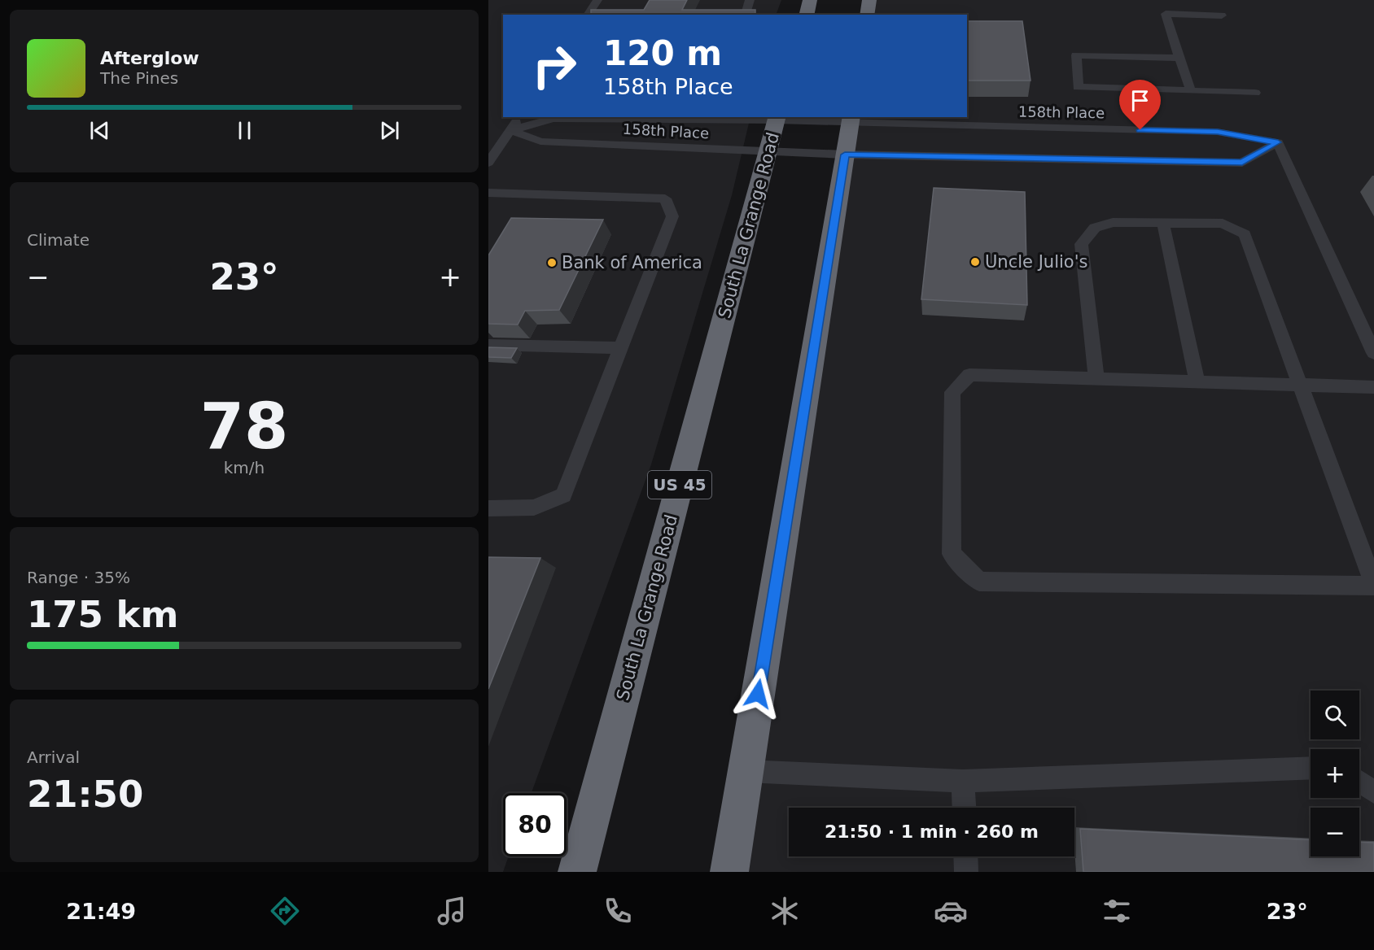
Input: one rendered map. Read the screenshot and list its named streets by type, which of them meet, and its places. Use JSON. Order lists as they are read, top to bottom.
{
  "streets": {
    "highway": ["South La Grange Road", "US 45"],
    "lane": ["158th Place"]
  },
  "crossings": [
    ["158th Place", "South La Grange Road"]
  ],
  "places": ["Uncle Julio's", "Bank of America"],
  "page": {
    "turn": ["120 m", "158th Place"],
    "song": ["Afterglow", "The Pines"],
    "tile": [
      "Climate",
      ["78", "km/h"],
      ["Range · 35%", "175 km"],
      ["Arrival", "21:50"]
    ],
    "heat": ["−", "23°", "+"],
    "map_buttons": ["+", "−"],
    "limit": "80",
    "trip": "21:50 · 1 min · 260 m",
    "tabs": ["21:49", "23°"]
  }
}
